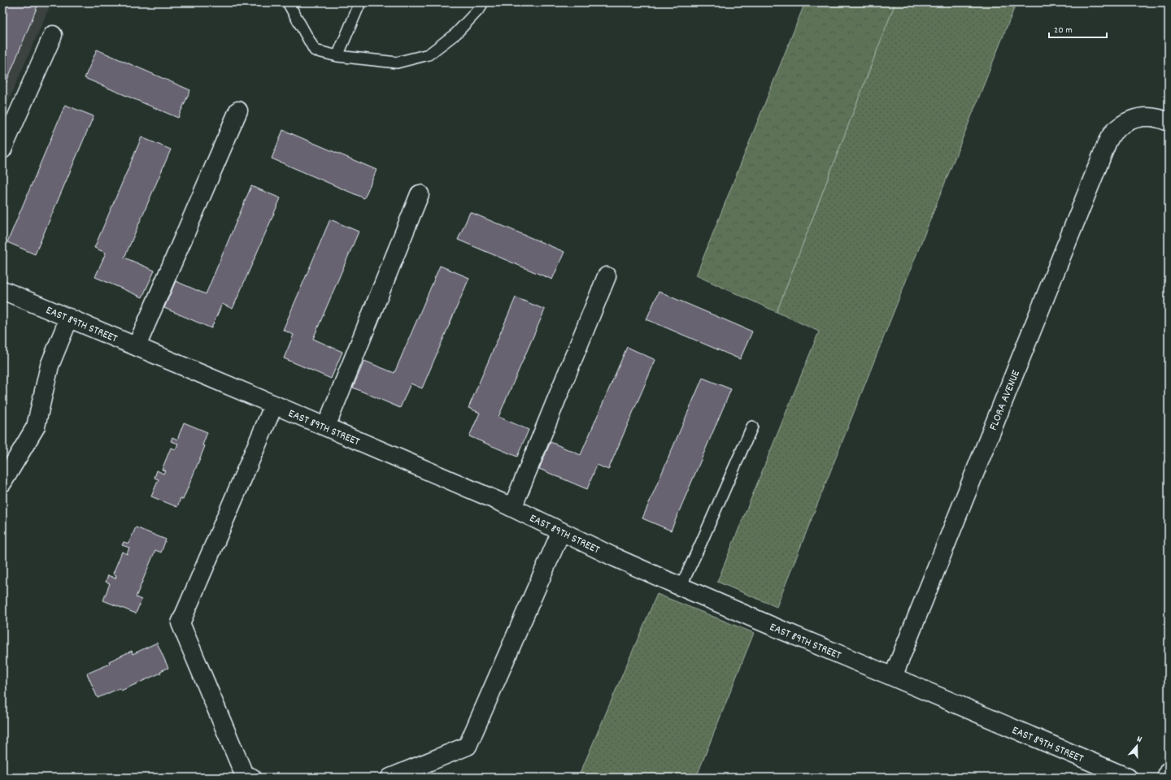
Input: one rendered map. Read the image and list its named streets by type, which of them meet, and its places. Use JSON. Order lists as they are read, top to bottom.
{
  "streets": {
    "street": ["EAST 89TH STREET", "FLORA AVENUE"]
  },
  "crossings": [
    ["EAST 89TH STREET", "FLORA AVENUE"]
  ],
  "scale_bar": "20 m",
  "north": "top"
}
